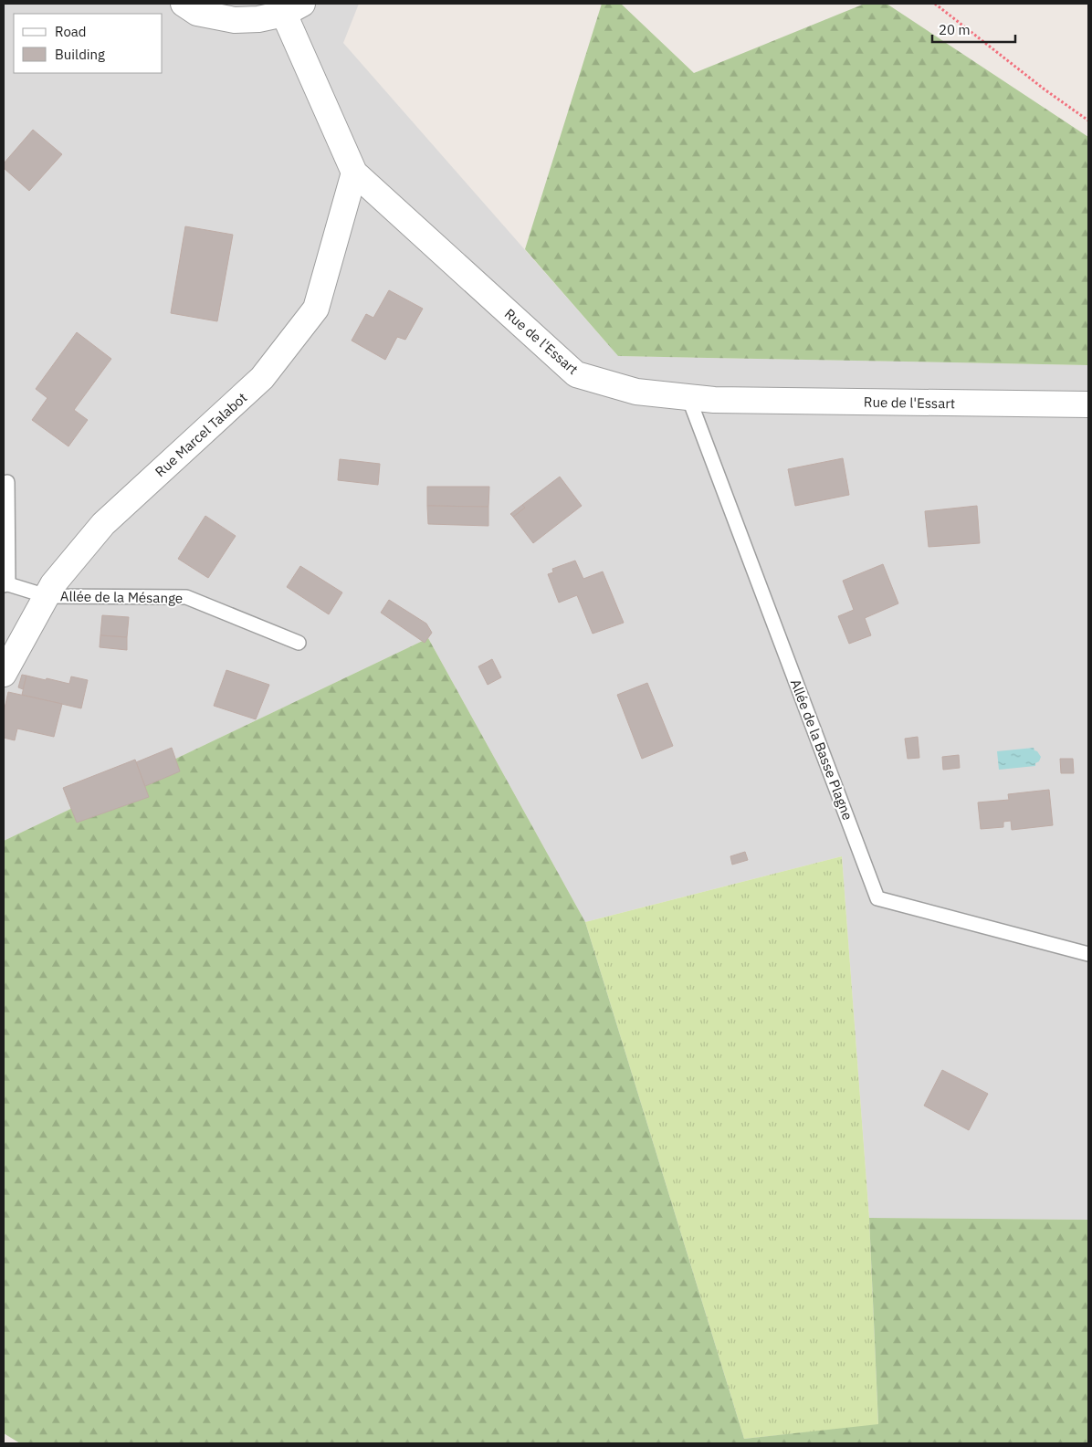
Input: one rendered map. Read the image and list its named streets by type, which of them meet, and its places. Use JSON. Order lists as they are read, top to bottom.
{
  "streets": {
    "street": ["Rue de l'Essart", "Rue Marcel Talabot"],
    "lane": ["Allée de la Mésange", "Allée de la Basse Plagne"]
  },
  "crossings": [
    ["Rue de l'Essart", "Rue Marcel Talabot"],
    ["Rue de l'Essart", "Allée de la Basse Plagne"],
    ["Rue Marcel Talabot", "Allée de la Mésange"]
  ],
  "legend": ["Road", "Building"],
  "scale_bar": "20 m"
}
